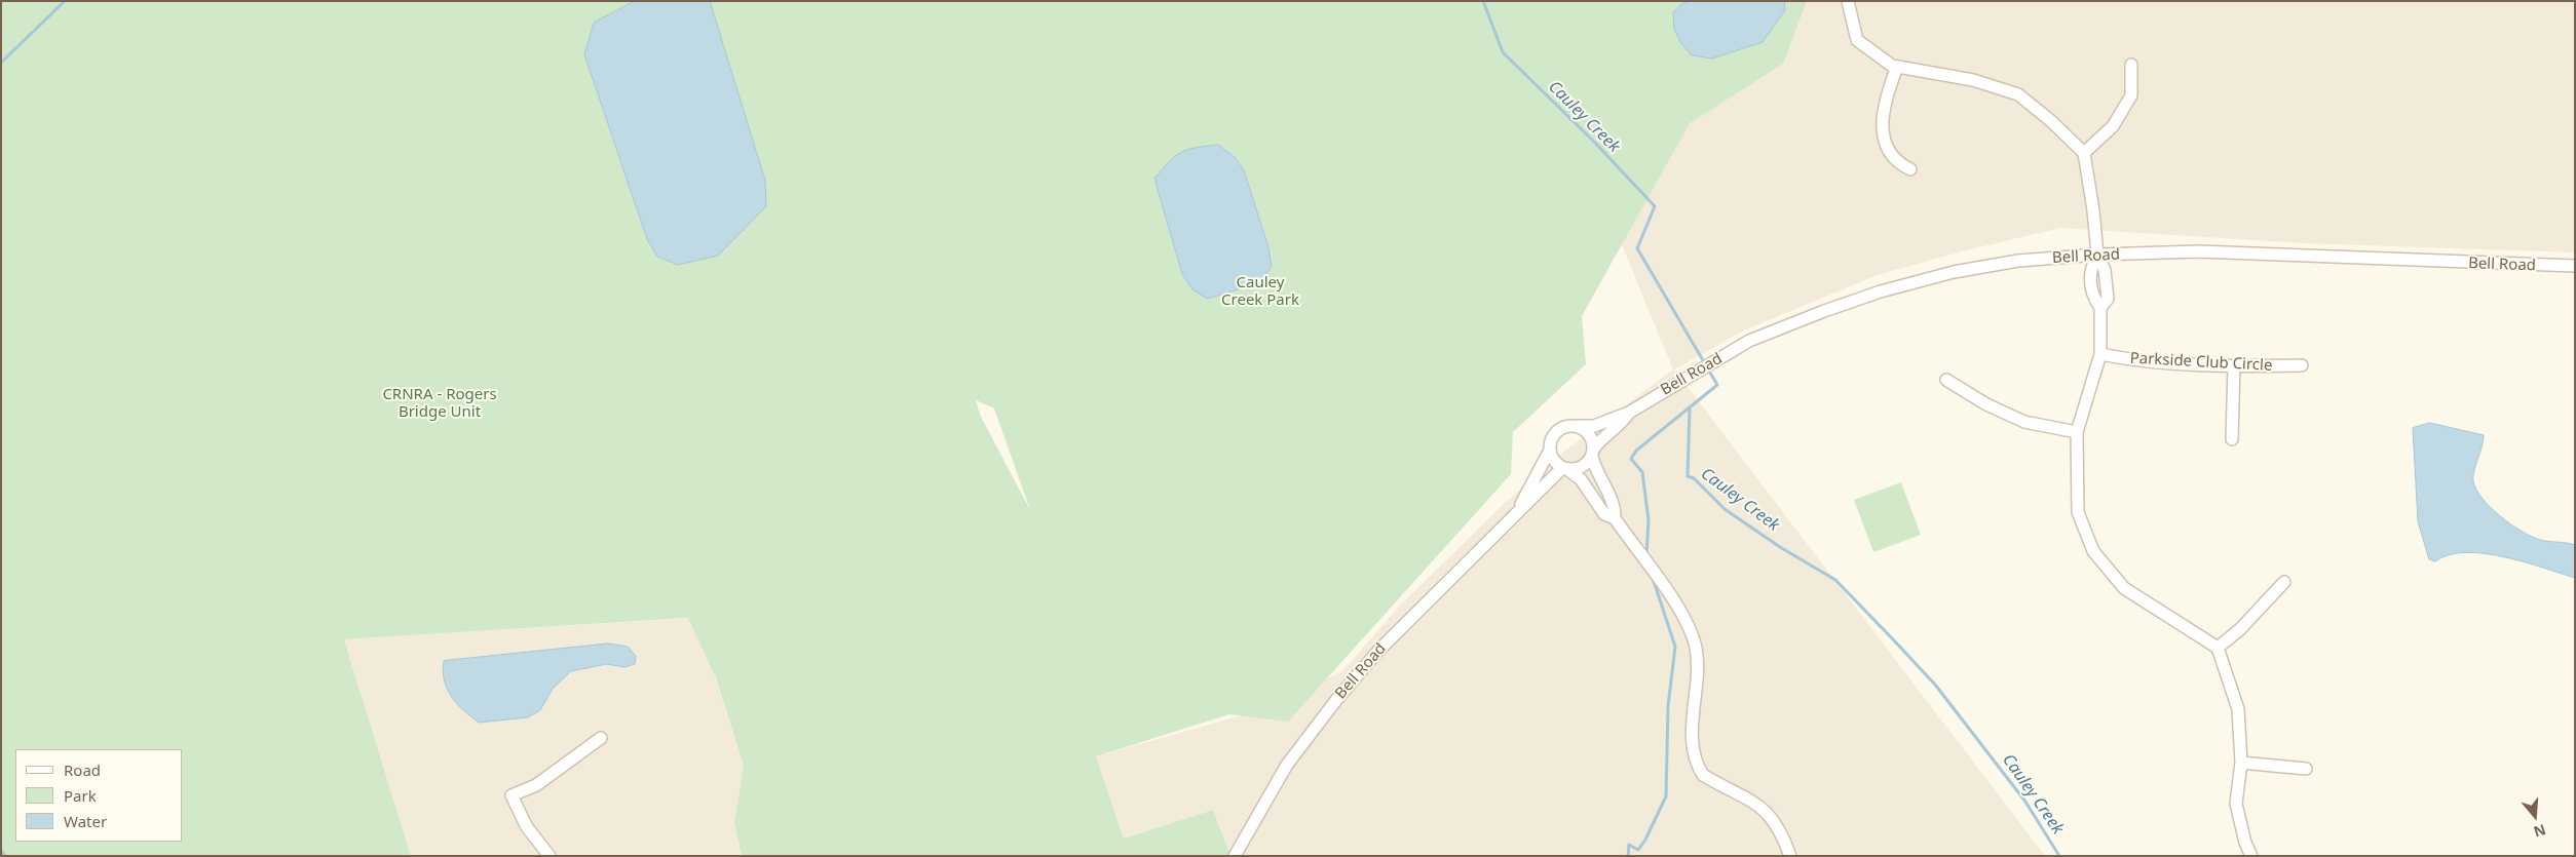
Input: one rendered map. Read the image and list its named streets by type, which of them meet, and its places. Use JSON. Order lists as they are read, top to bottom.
{
  "streets": {
    "street": ["Bell Road", "Parkside Club Circle"]
  },
  "water": ["Cauley Creek"],
  "parks": ["Cauley Creek Park", "CRNRA - Rogers Bridge Unit"],
  "legend": ["Road", "Park", "Water"],
  "north": "bottom"
}
